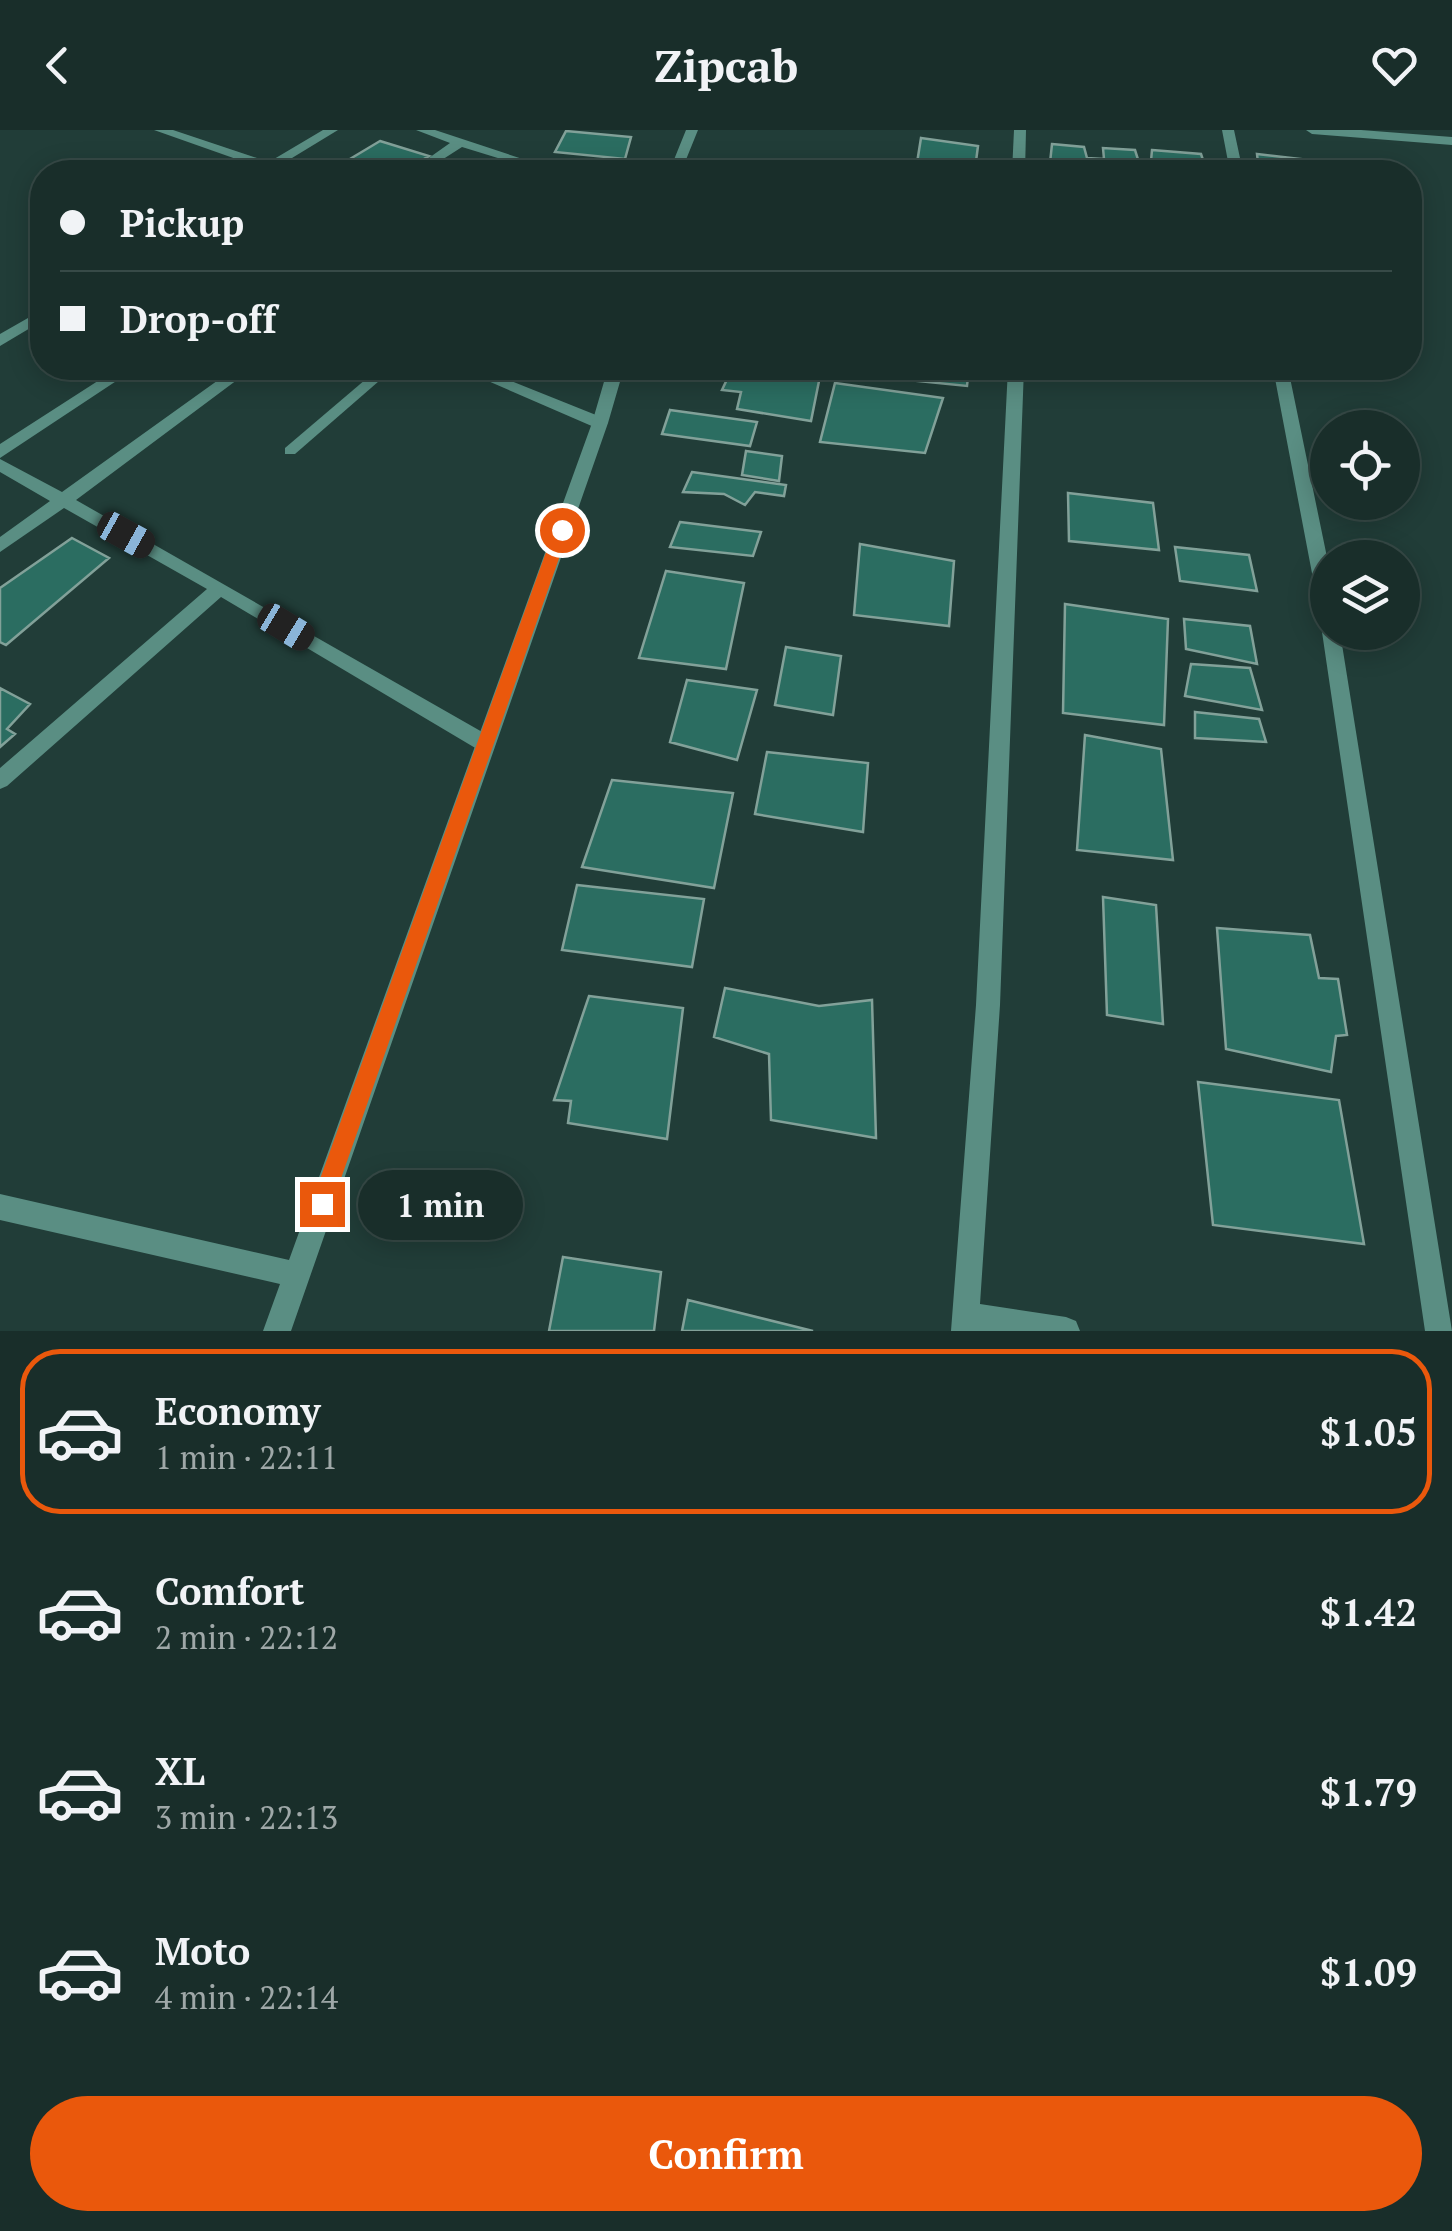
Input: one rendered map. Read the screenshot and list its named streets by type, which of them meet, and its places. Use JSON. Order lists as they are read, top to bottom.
{
  "page": {
    "header": "Zipcab",
    "banner": ["Pickup", "Drop-off"],
    "bubble": "1 min",
    "list": [
      {
        "name": "Economy",
        "note": "1 min · 22:11",
        "value": "$1.05"
      },
      {
        "name": "Comfort",
        "note": "2 min · 22:12",
        "value": "$1.42"
      },
      {
        "name": "XL",
        "note": "3 min · 22:13",
        "value": "$1.79"
      },
      {
        "name": "Moto",
        "note": "4 min · 22:14",
        "value": "$1.09"
      }
    ],
    "buttons": "Confirm"
  }
}
